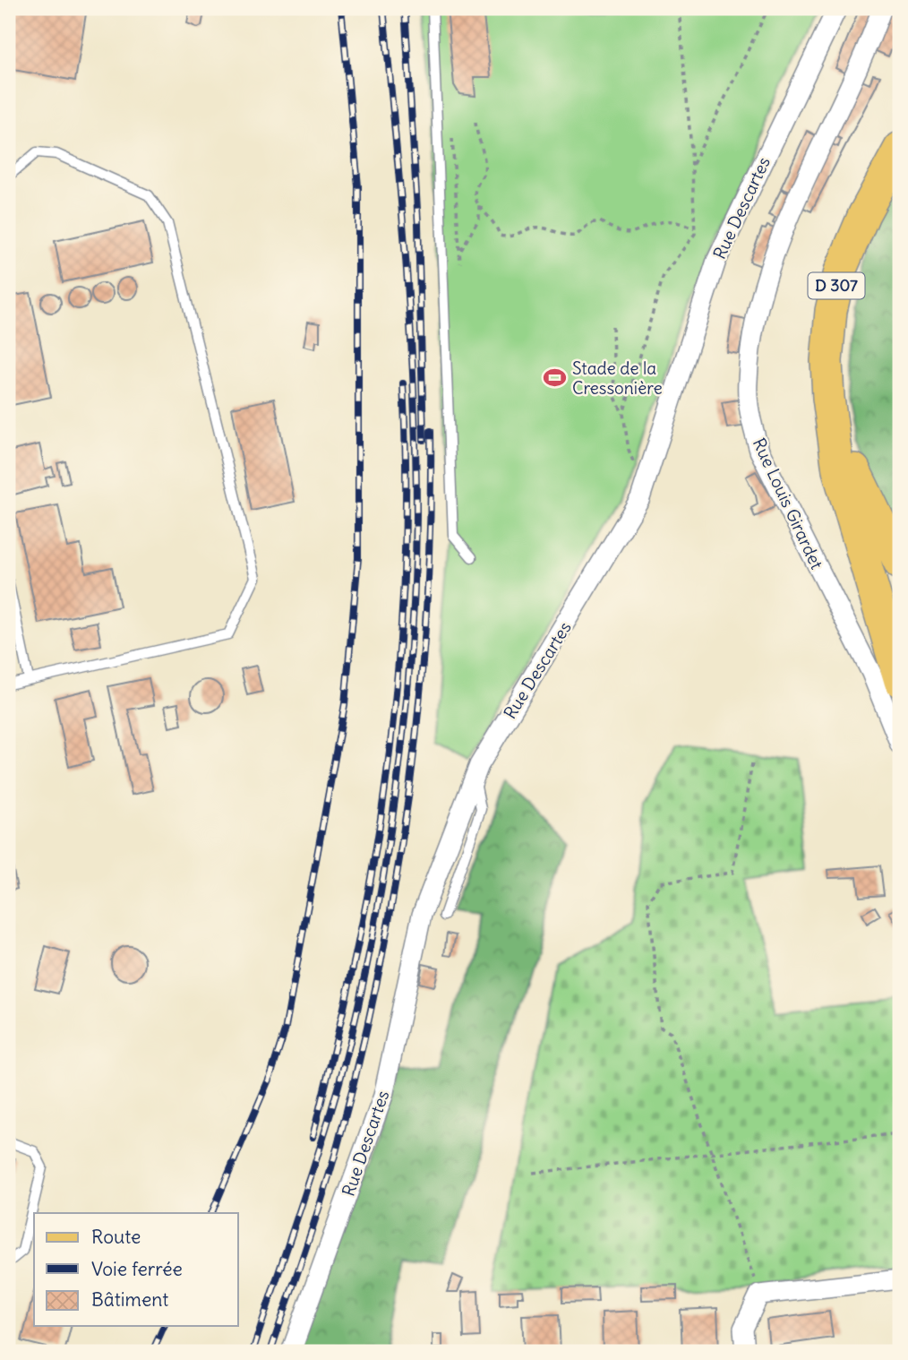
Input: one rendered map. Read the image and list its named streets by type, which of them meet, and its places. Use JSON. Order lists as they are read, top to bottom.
{
  "streets": {
    "main road": ["D 307"],
    "street": ["Rue Descartes", "Rue Louis Girardet"]
  },
  "places": {
    "sports": ["Stade de la Cressonière"]
  },
  "legend": ["Route", "Voie ferrée", "Bâtiment"]
}
